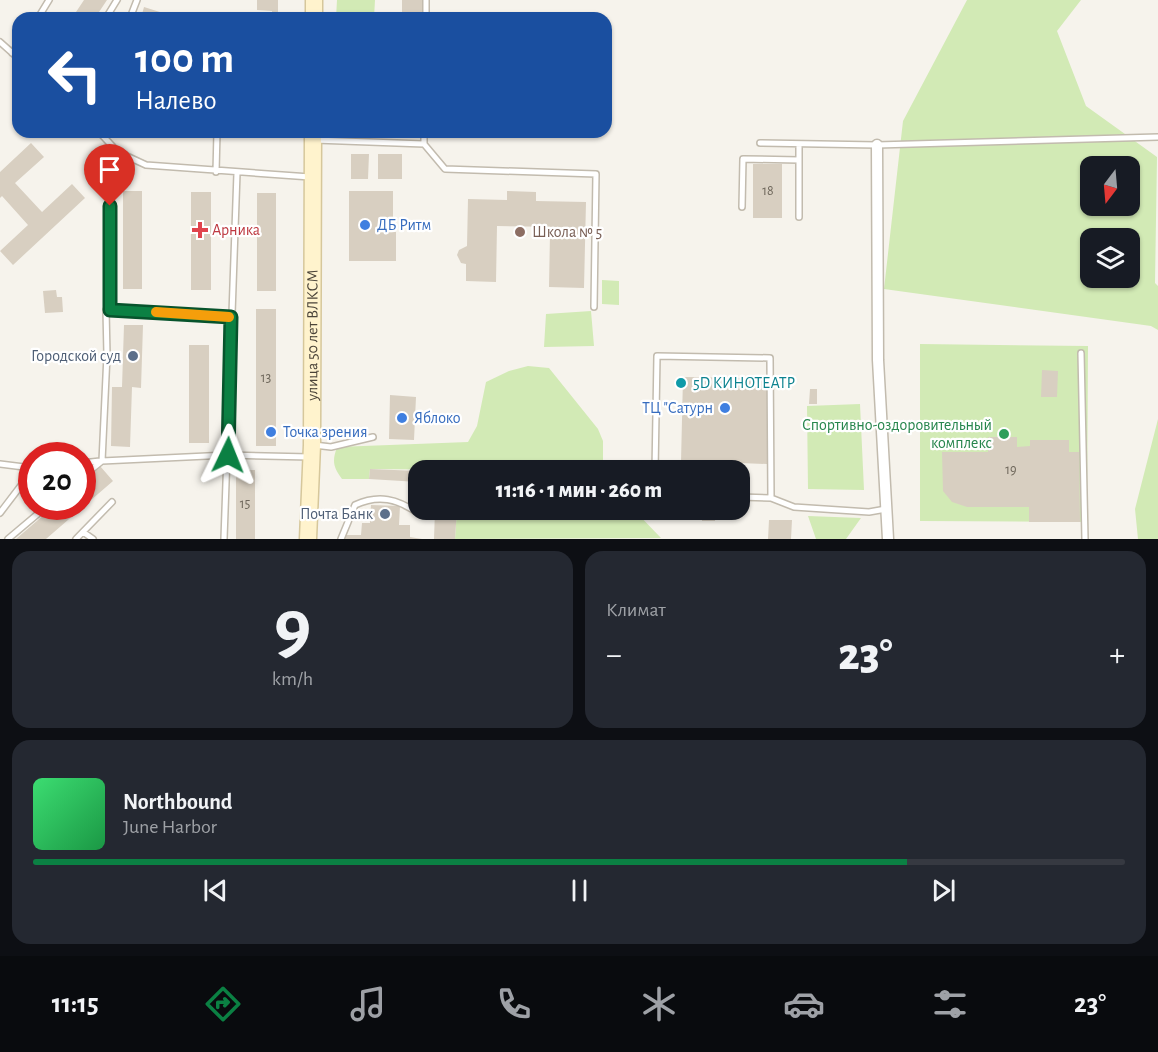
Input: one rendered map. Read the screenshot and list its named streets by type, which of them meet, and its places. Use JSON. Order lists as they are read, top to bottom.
{
  "streets": {
    "street": ["улица 50 лет ВЛКСМ"]
  },
  "places": {
    "other": [
      "ДБ Ритм",
      "Школа № 5",
      "Городской суд",
      "5D КИНОТЕАТР",
      "ТЦ \"Сатурн",
      "Яблоко",
      "Точка зрения",
      "Спортивно-оздоровительный комплекс",
      "Почта Банк"
    ],
    "health": ["Арника"]
  },
  "house_numbers": [
    "18",
    "13",
    "19",
    "15"
  ],
  "north": "bottom",
  "page": {
    "turn": ["100 m", "Налево"],
    "limit": "20",
    "trip": "11:16 · 1 мин · 260 m",
    "tile": [
      ["9", "km/h"],
      "Климат"
    ],
    "heat": ["−", "23°", "+"],
    "song": ["Northbound", "June Harbor"],
    "tabs": ["11:15", "23°"]
  }
}
